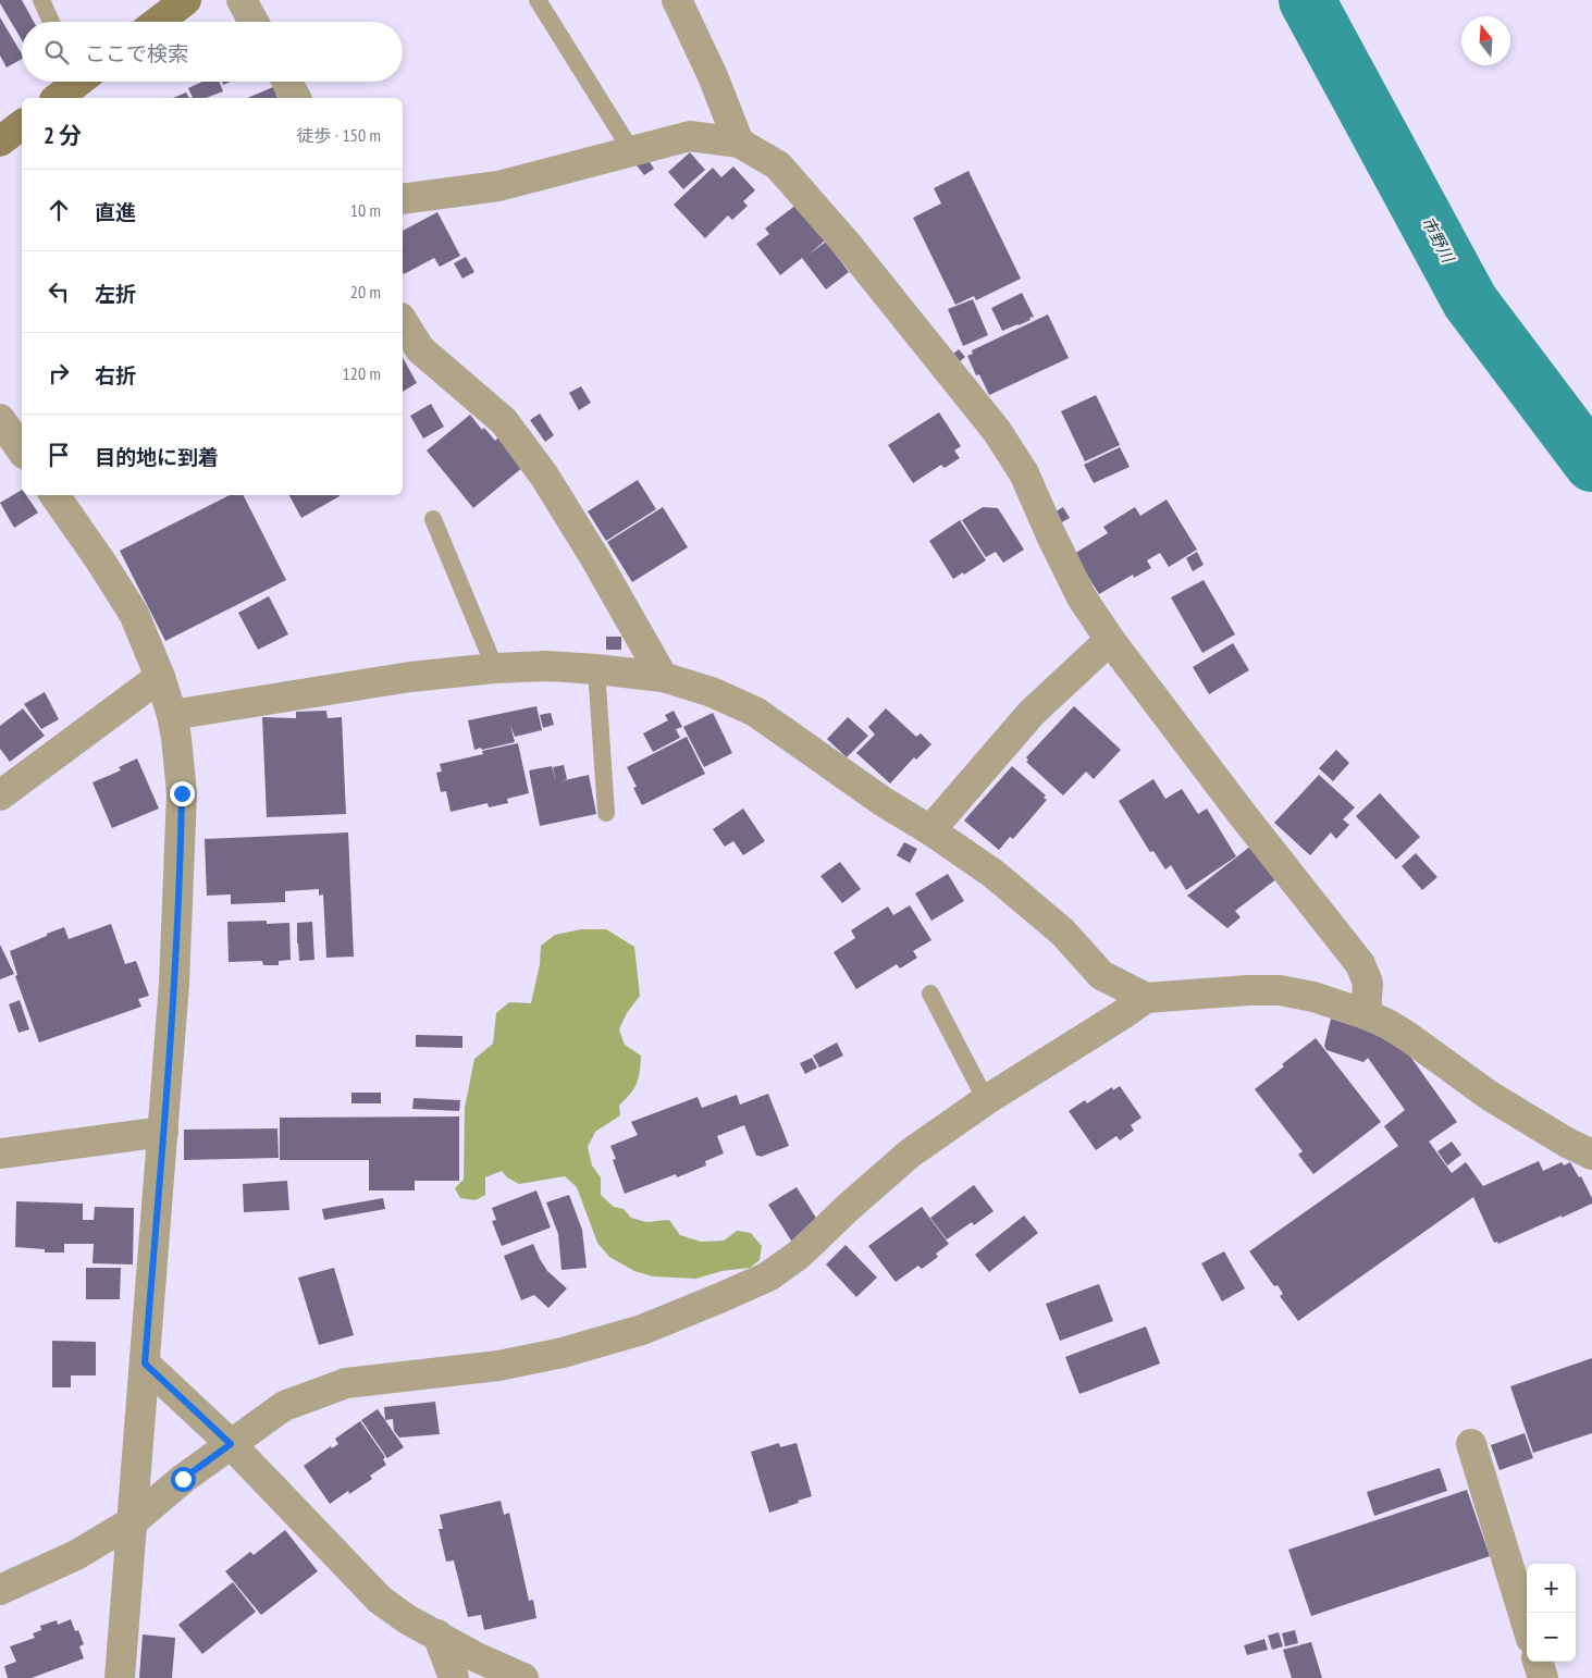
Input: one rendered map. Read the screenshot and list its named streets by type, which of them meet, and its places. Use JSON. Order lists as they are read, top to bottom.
{
  "water": ["市野川"],
  "north": "top",
  "page": {
    "search": "ここで検索",
    "heading": ["2 分", "徒歩 · 150 m"],
    "list": [
      ["直進", "10 m"],
      ["左折", "20 m"],
      ["右折", "120 m"],
      "目的地に到着"
    ],
    "map_buttons": ["+", "−"]
  }
}
